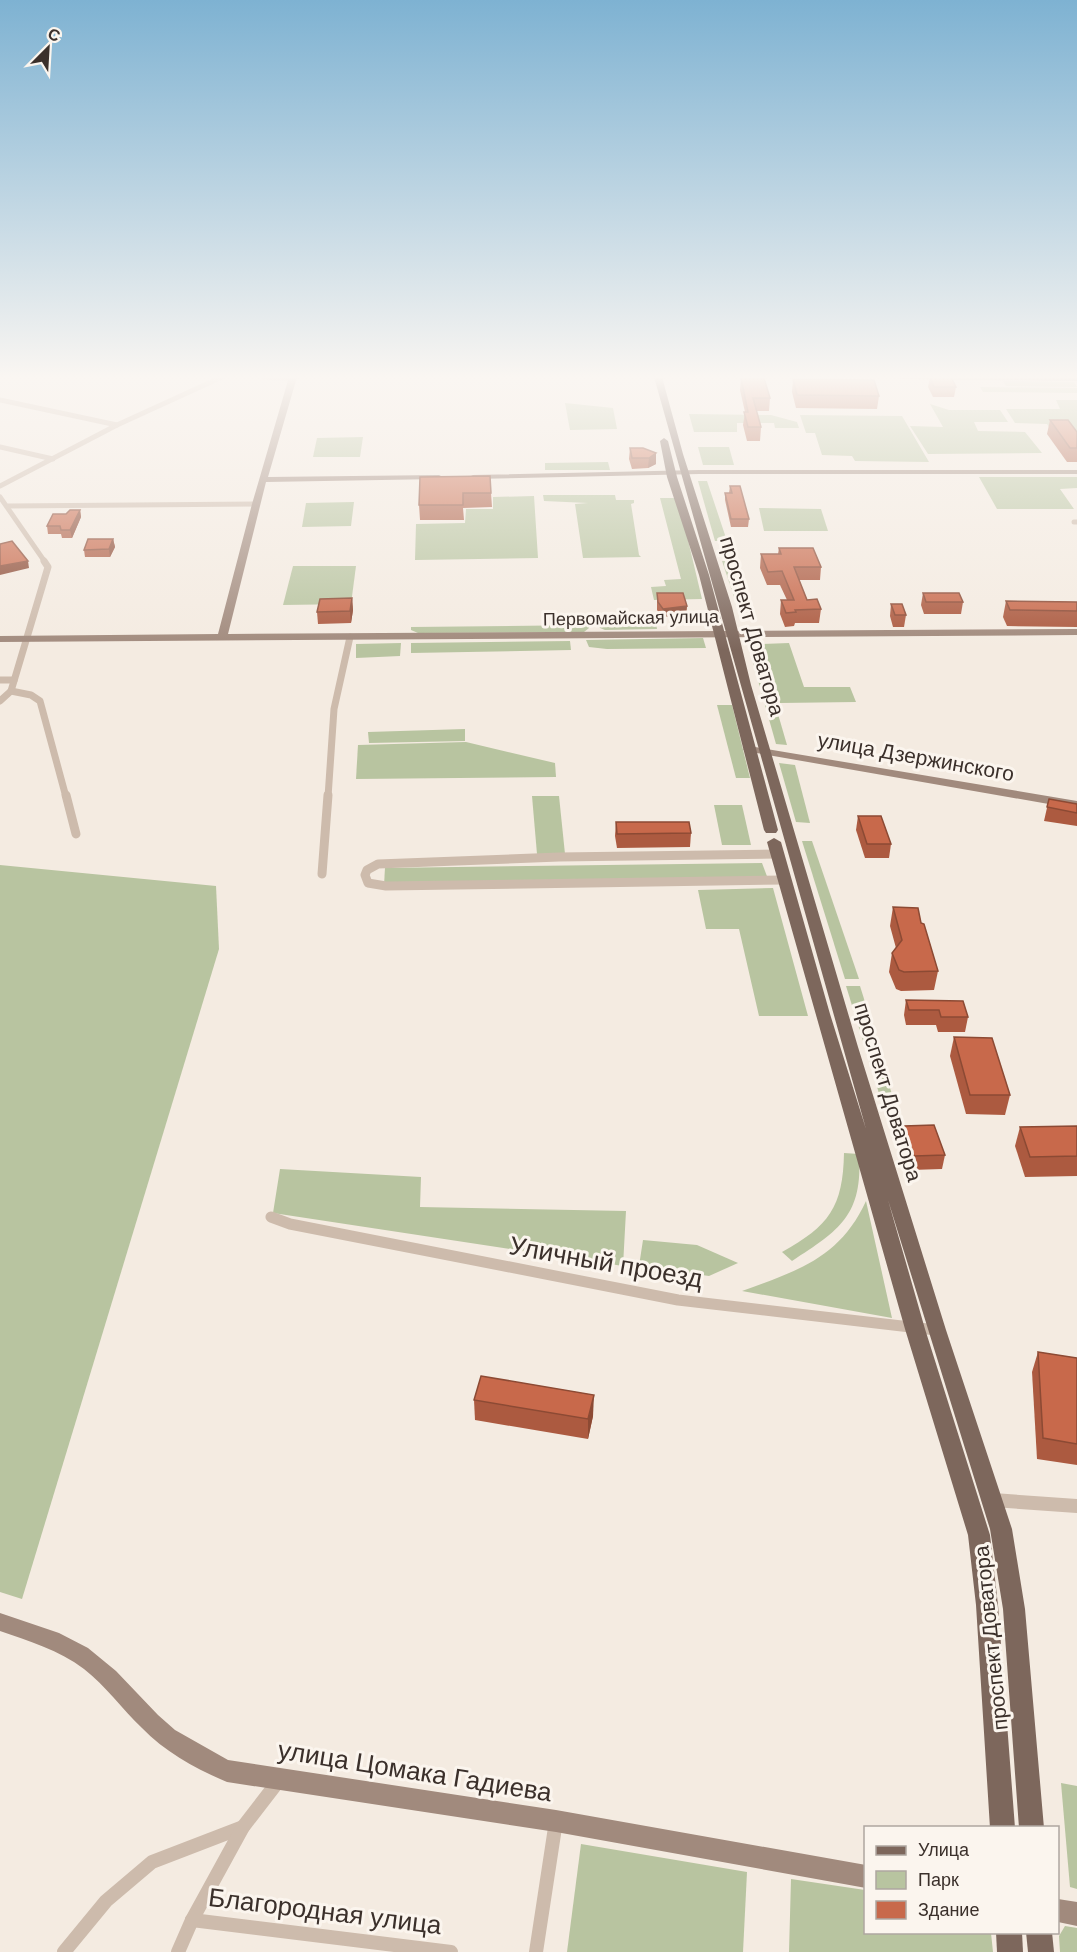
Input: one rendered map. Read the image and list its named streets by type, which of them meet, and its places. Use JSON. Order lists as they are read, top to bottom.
{
  "streets": {
    "main road": ["проспект Доватора"],
    "street": [
      "Первомайская улица",
      "улица Дзержинского",
      "Уличный проезд",
      "улица Цомака Гадиева",
      "Благородная улица"
    ]
  },
  "crossings": [
    ["Первомайская улица", "проспект Доватора"],
    ["проспект Доватора", "улица Дзержинского"],
    ["проспект Доватора", "Уличный проезд"]
  ],
  "legend": ["Улица", "Парк", "Здание"],
  "north": "top right"
}
